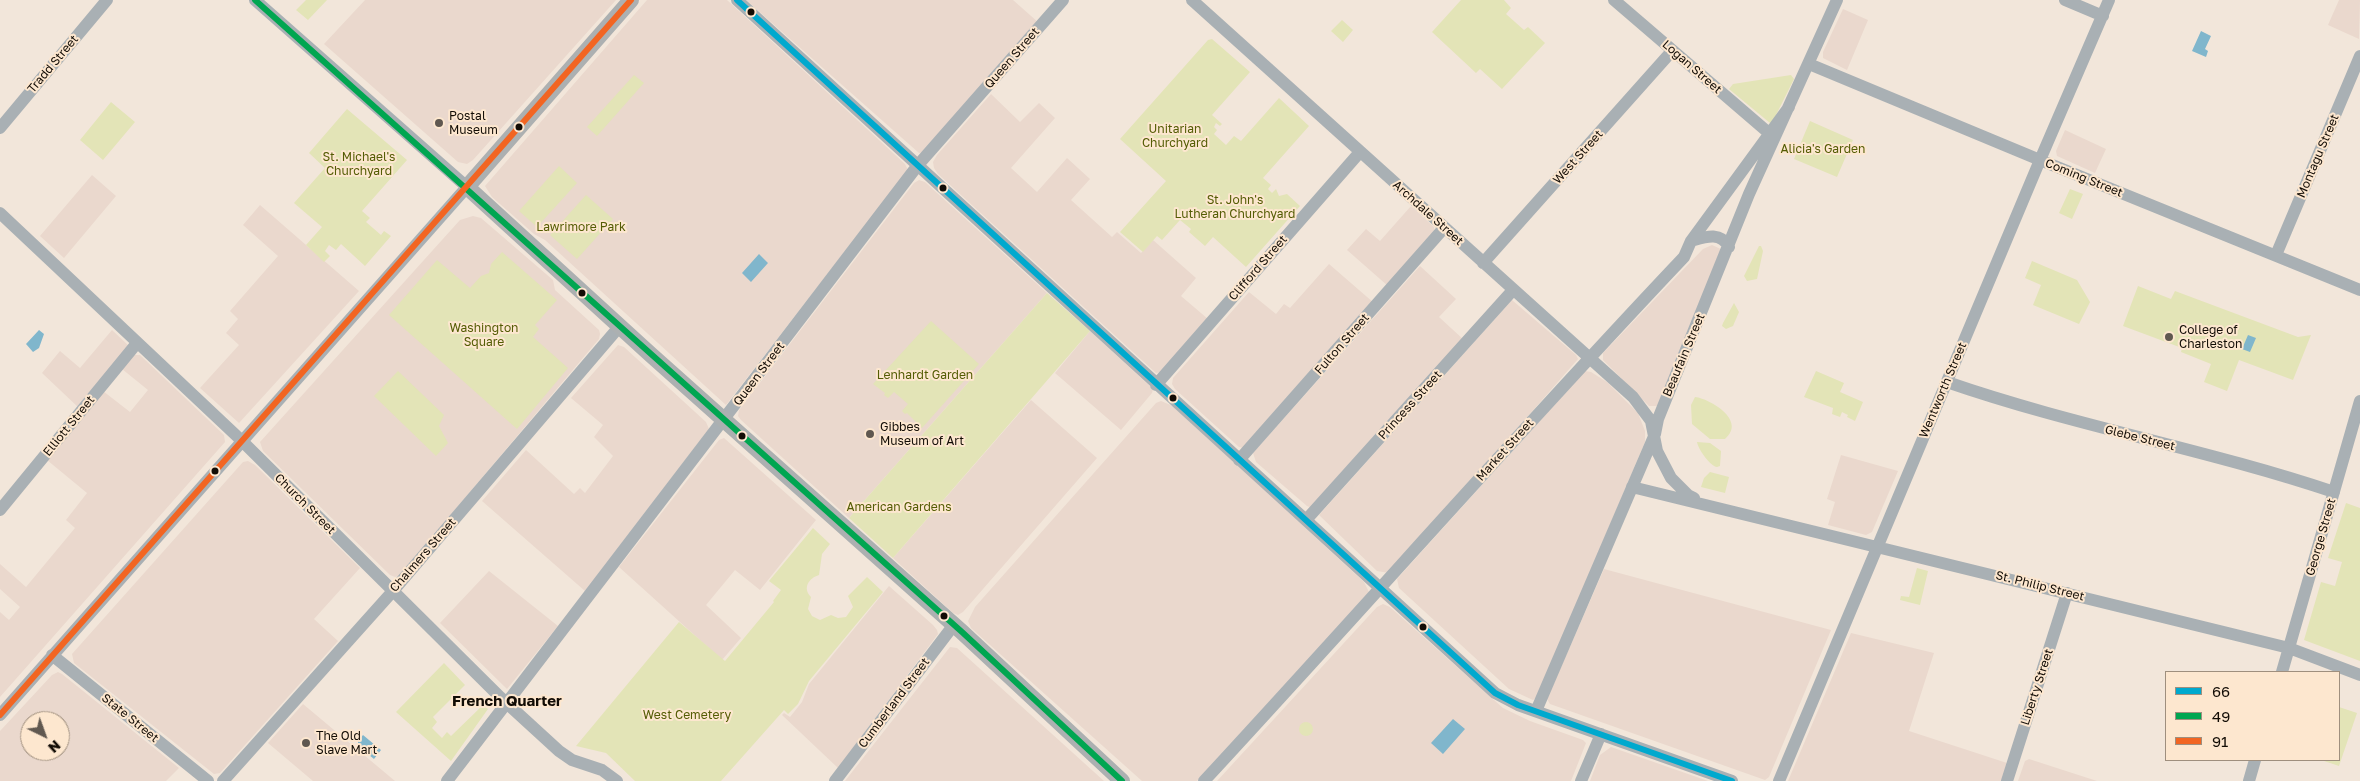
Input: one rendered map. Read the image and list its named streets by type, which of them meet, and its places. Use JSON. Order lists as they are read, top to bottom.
{
  "streets": {
    "street": [
      "Queen Street",
      "Tradd Street",
      "Logan Street",
      "Montagu Street",
      "West Street",
      "Coming Street",
      "Archdale Street",
      "Clifford Street",
      "Fulton Street",
      "Beaufain Street",
      "Wentworth Street",
      "Princess Street",
      "Elliott Street",
      "Glebe Street",
      "Market Street",
      "Church Street",
      "George Street",
      "Chalmers Street",
      "St. Philip Street",
      "Liberty Street",
      "Cumberland Street",
      "State Street"
    ]
  },
  "crossings": [
    ["Queen Street", "Church Street"],
    ["Logan Street", "West Street"],
    ["Logan Street", "Market Street"],
    ["Montagu Street", "Coming Street"],
    ["West Street", "Archdale Street"],
    ["Coming Street", "Beaufain Street"],
    ["Coming Street", "Wentworth Street"],
    ["Archdale Street", "Clifford Street"],
    ["Archdale Street", "Fulton Street"],
    ["Archdale Street", "Beaufain Street"],
    ["Archdale Street", "Princess Street"],
    ["Archdale Street", "Market Street"],
    ["Archdale Street", "St. Philip Street"],
    ["Beaufain Street", "Market Street"],
    ["Beaufain Street", "St. Philip Street"],
    ["Wentworth Street", "Glebe Street"],
    ["Wentworth Street", "St. Philip Street"],
    ["Elliott Street", "Church Street"],
    ["Glebe Street", "George Street"],
    ["Church Street", "Chalmers Street"],
    ["George Street", "St. Philip Street"],
    ["St. Philip Street", "Liberty Street"]
  ],
  "districts": ["French Quarter"],
  "parks": [
    "Unitarian Churchyard",
    "Alicia's Garden",
    "St. Michael's Churchyard",
    "St. John's Lutheran Churchyard",
    "Lawrimore Park",
    "Washington Square",
    "Lenhardt Garden",
    "American Gardens",
    "West Cemetery"
  ],
  "places": [
    "Postal Museum",
    "College of Charleston",
    "Gibbes Museum of Art",
    "The Old Slave Mart"
  ],
  "lines": ["transit line 66", "transit line 49", "transit line 91"],
  "legend": ["66", "49", "91"],
  "north": "bottom right"
}
